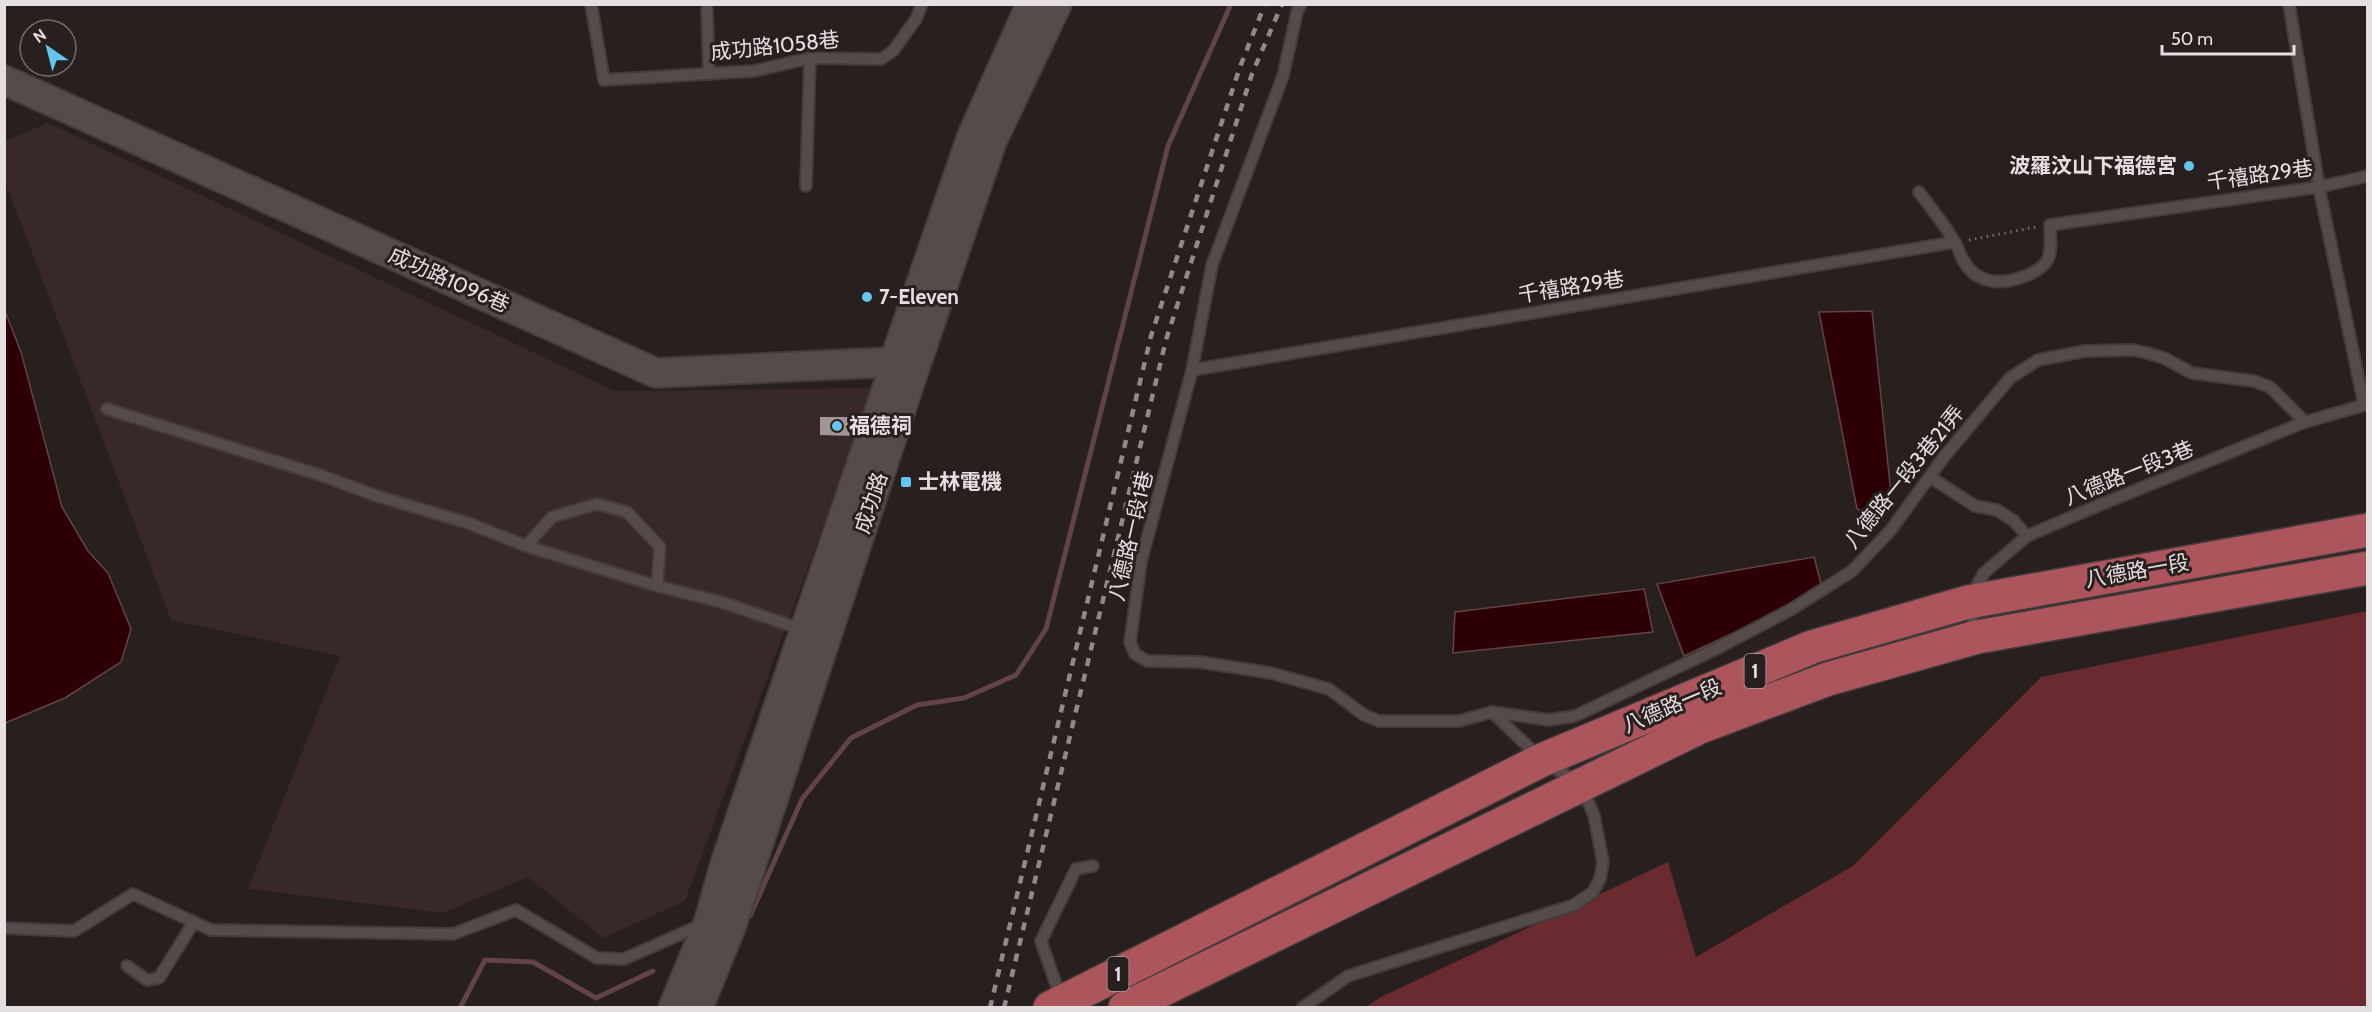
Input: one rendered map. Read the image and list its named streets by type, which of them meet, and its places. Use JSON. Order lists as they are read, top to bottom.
{
  "streets": {
    "main road": ["八德路一段", "1"],
    "street": ["成功路1096巷", "成功路"],
    "lane": [
      "成功路1058巷",
      "千禧路29巷",
      "八德路一段3巷",
      "八德路一段3巷21弄",
      "八德路一段1巷"
    ]
  },
  "crossings": [
    ["千禧路29巷", "八德路一段3巷"],
    ["千禧路29巷", "八德路一段1巷"],
    ["成功路1096巷", "成功路"],
    ["八德路一段3巷", "八德路一段3巷21弄"],
    ["八德路一段3巷", "八德路一段"],
    ["八德路一段3巷21弄", "八德路一段1巷"]
  ],
  "places": {
    "other": ["波羅汶山下福德宮", "7-Eleven", "福德祠"],
    "transit": ["士林電機"]
  },
  "scale_bar": "50 m",
  "north": "top left"
}
